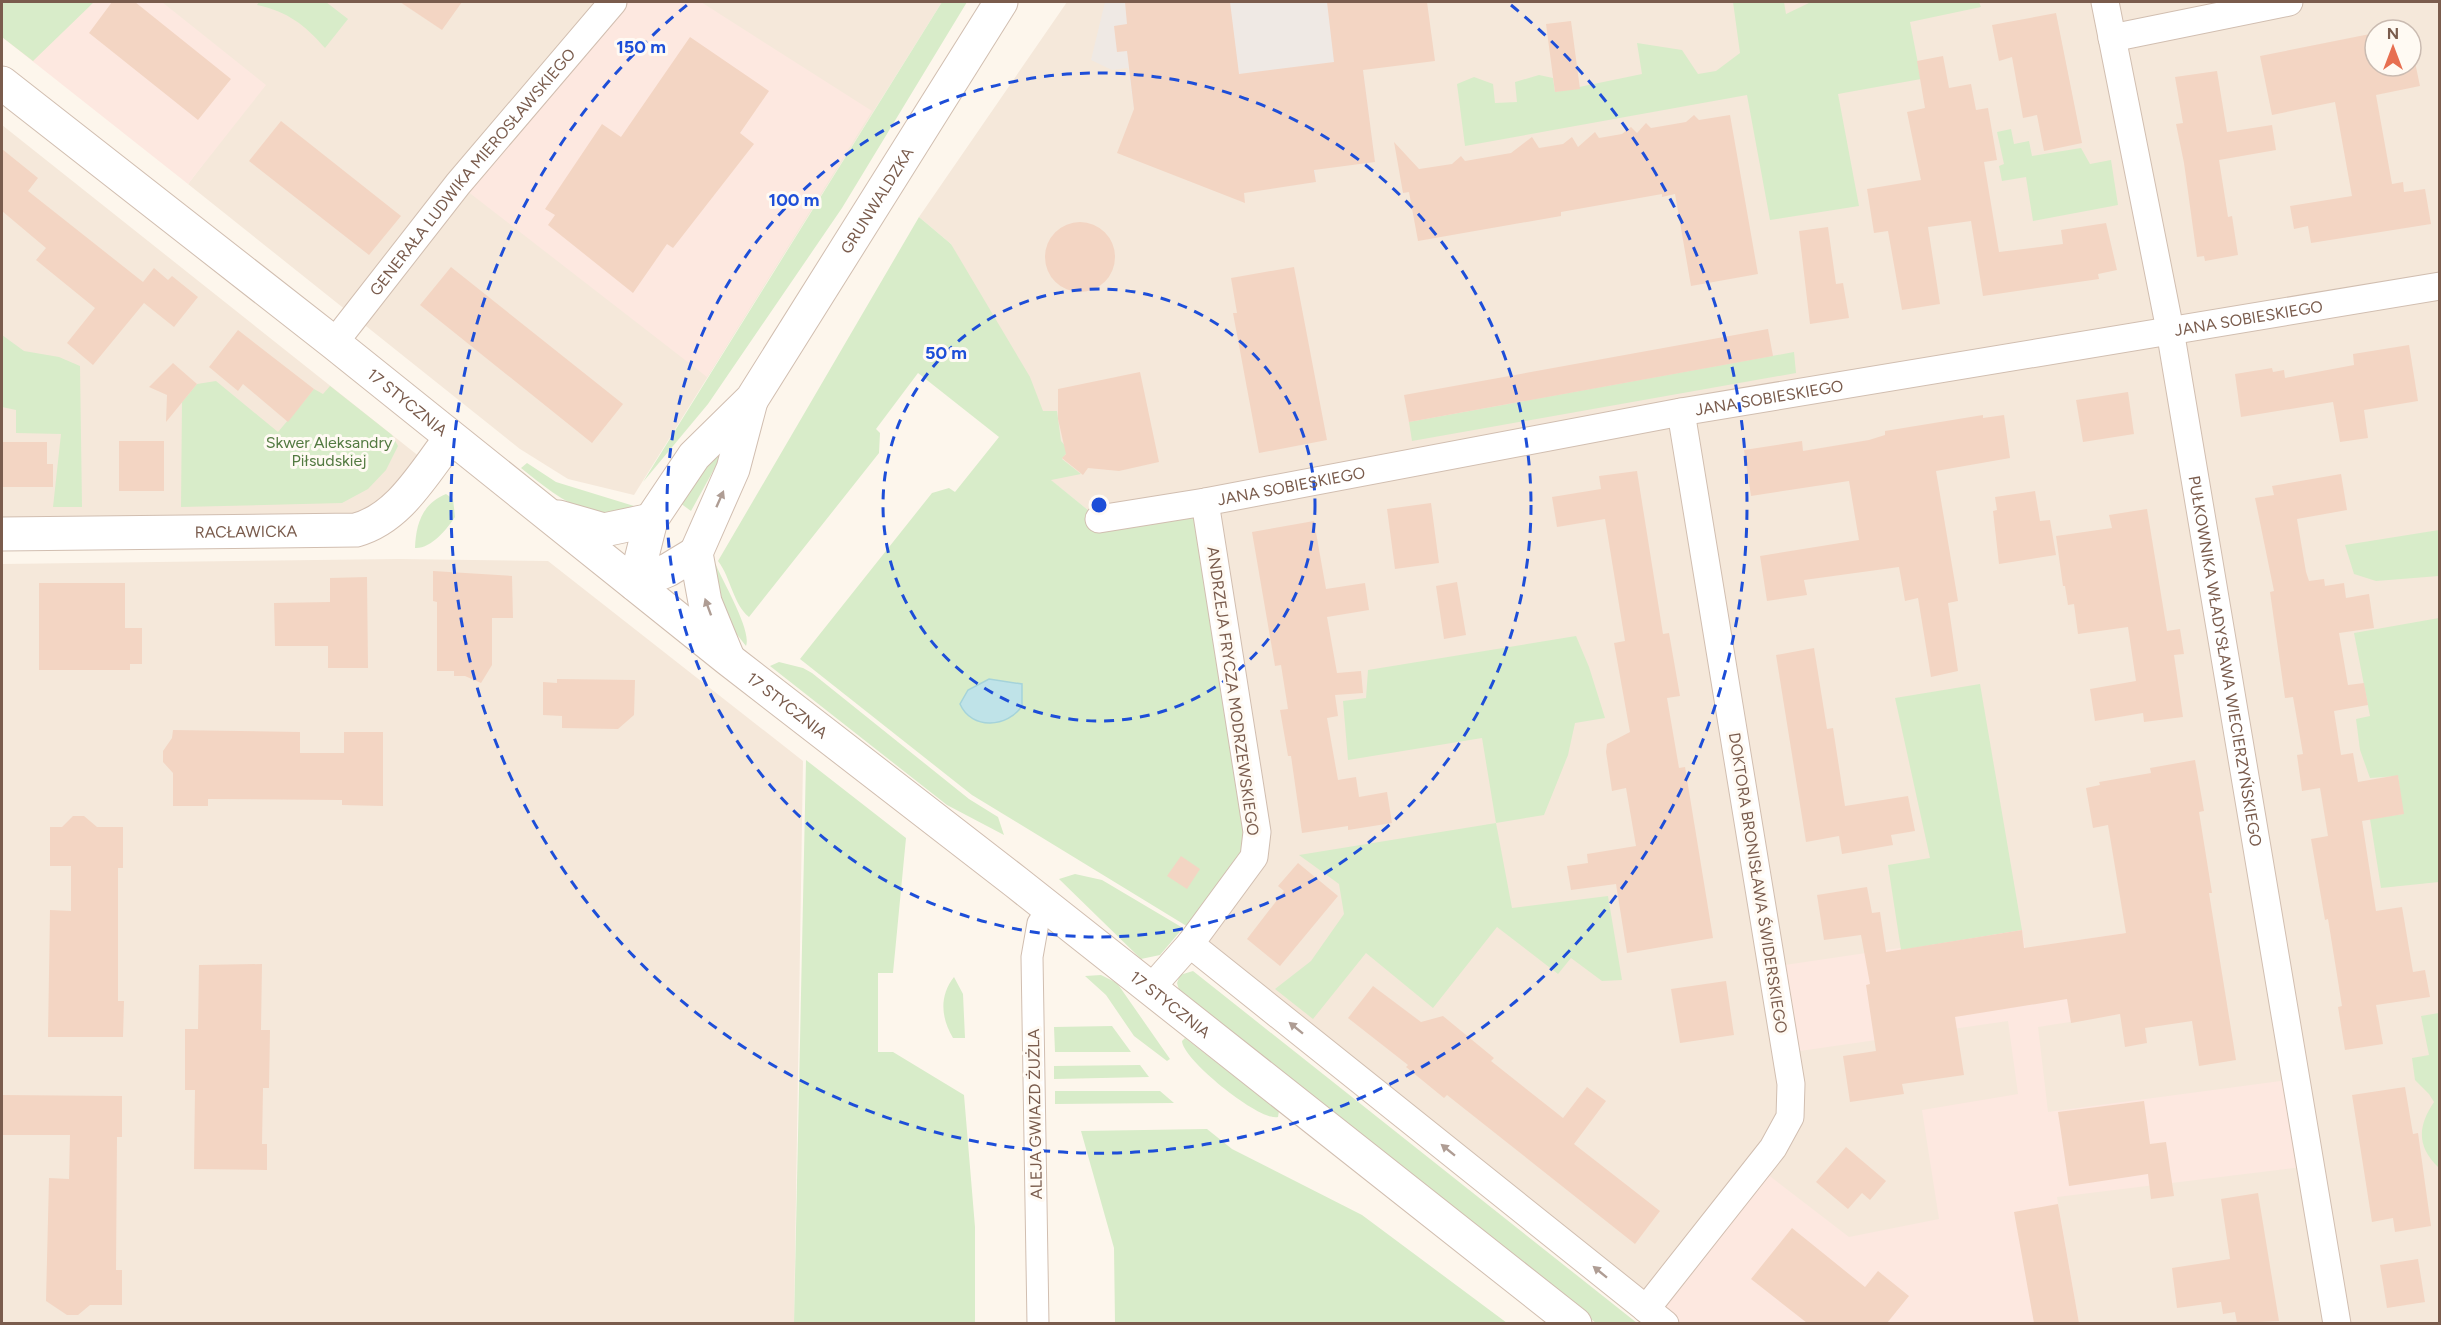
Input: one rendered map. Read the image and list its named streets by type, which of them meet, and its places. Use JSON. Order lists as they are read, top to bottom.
{
  "streets": {
    "street": [
      "GENERAŁA LUDWIKA MIEROSŁAWSKIEGO",
      "GRUNWALDZKA",
      "JANA SOBIESKIEGO",
      "17 STYCZNIA",
      "RACŁAWICKA",
      "PUŁKOWNIKA WŁADYSŁAWA WIECIERZYŃSKIEGO",
      "ANDRZEJA FRYCZA MODRZEWSKIEGO",
      "DOKTORA BRONISŁAWA ŚWIDERSKIEGO",
      "ALEJA GWIAZD ŻUŻLA"
    ]
  },
  "crossings": [
    ["GENERAŁA LUDWIKA MIEROSŁAWSKIEGO", "17 STYCZNIA"],
    ["GRUNWALDZKA", "17 STYCZNIA"],
    ["JANA SOBIESKIEGO", "PUŁKOWNIKA WŁADYSŁAWA WIECIERZYŃSKIEGO"],
    ["JANA SOBIESKIEGO", "ANDRZEJA FRYCZA MODRZEWSKIEGO"],
    ["JANA SOBIESKIEGO", "DOKTORA BRONISŁAWA ŚWIDERSKIEGO"],
    ["17 STYCZNIA", "RACŁAWICKA"],
    ["17 STYCZNIA", "ANDRZEJA FRYCZA MODRZEWSKIEGO"],
    ["17 STYCZNIA", "ALEJA GWIAZD ŻUŻLA"]
  ],
  "parks": ["Skwer Aleksandry Piłsudskiej"],
  "north": "top",
  "rings": ["150 m", "100 m", "50 m"]
}
